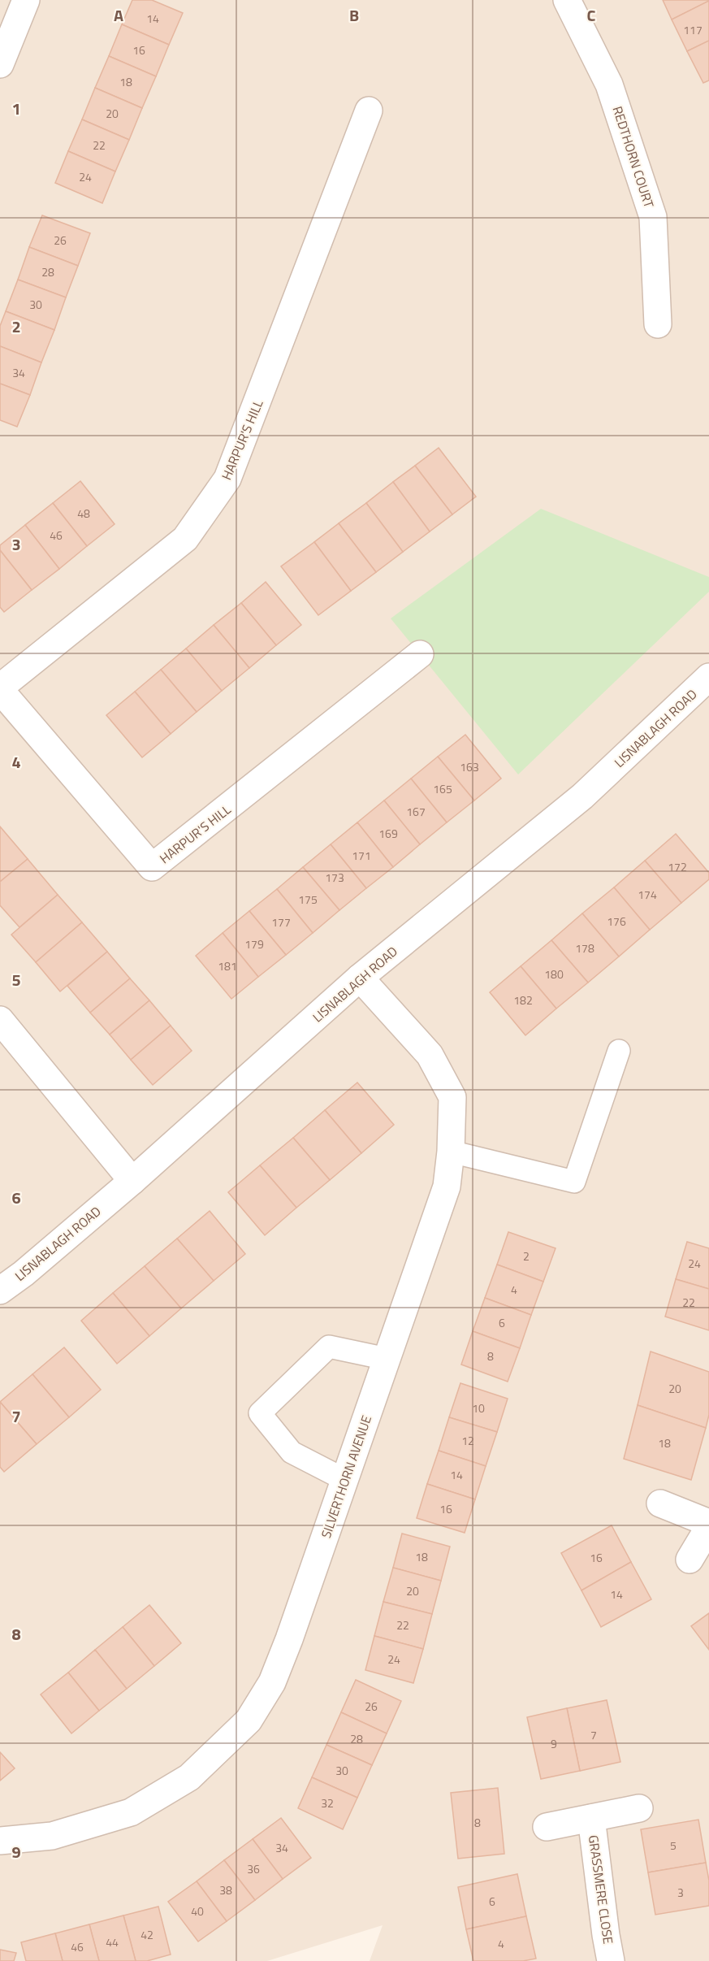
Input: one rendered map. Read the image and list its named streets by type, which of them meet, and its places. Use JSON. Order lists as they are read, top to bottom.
{
  "streets": {
    "street": [
      "REDTHORN COURT",
      "HARPUR'S HILL",
      "LISNABLAGH ROAD",
      "SILVERTHORN AVENUE",
      "GRASSMERE CLOSE"
    ]
  },
  "crossings": [
    ["LISNABLAGH ROAD", "SILVERTHORN AVENUE"]
  ],
  "house_numbers": [
    "14",
    "117",
    "16",
    "18",
    "20",
    "22",
    "24",
    "26",
    "28",
    "30",
    "34",
    "48",
    "46",
    "163",
    "165",
    "167",
    "169",
    "171",
    "172",
    "173",
    "174",
    "175",
    "176",
    "177",
    "179",
    "178",
    "181",
    "180",
    "182",
    "2",
    "24",
    "4",
    "22",
    "6",
    "8",
    "20",
    "10",
    "12",
    "18",
    "14",
    "16",
    "18",
    "16",
    "20",
    "14",
    "22",
    "24",
    "26",
    "7",
    "28",
    "9",
    "30",
    "32",
    "8",
    "5",
    "34",
    "36",
    "38",
    "3",
    "6",
    "40",
    "42",
    "44",
    "4",
    "46"
  ],
  "grid": {
    "columns": ["A", "B", "C"],
    "rows": [
      "1",
      "2",
      "3",
      "4",
      "5",
      "6",
      "7",
      "8",
      "9"
    ]
  }
}
